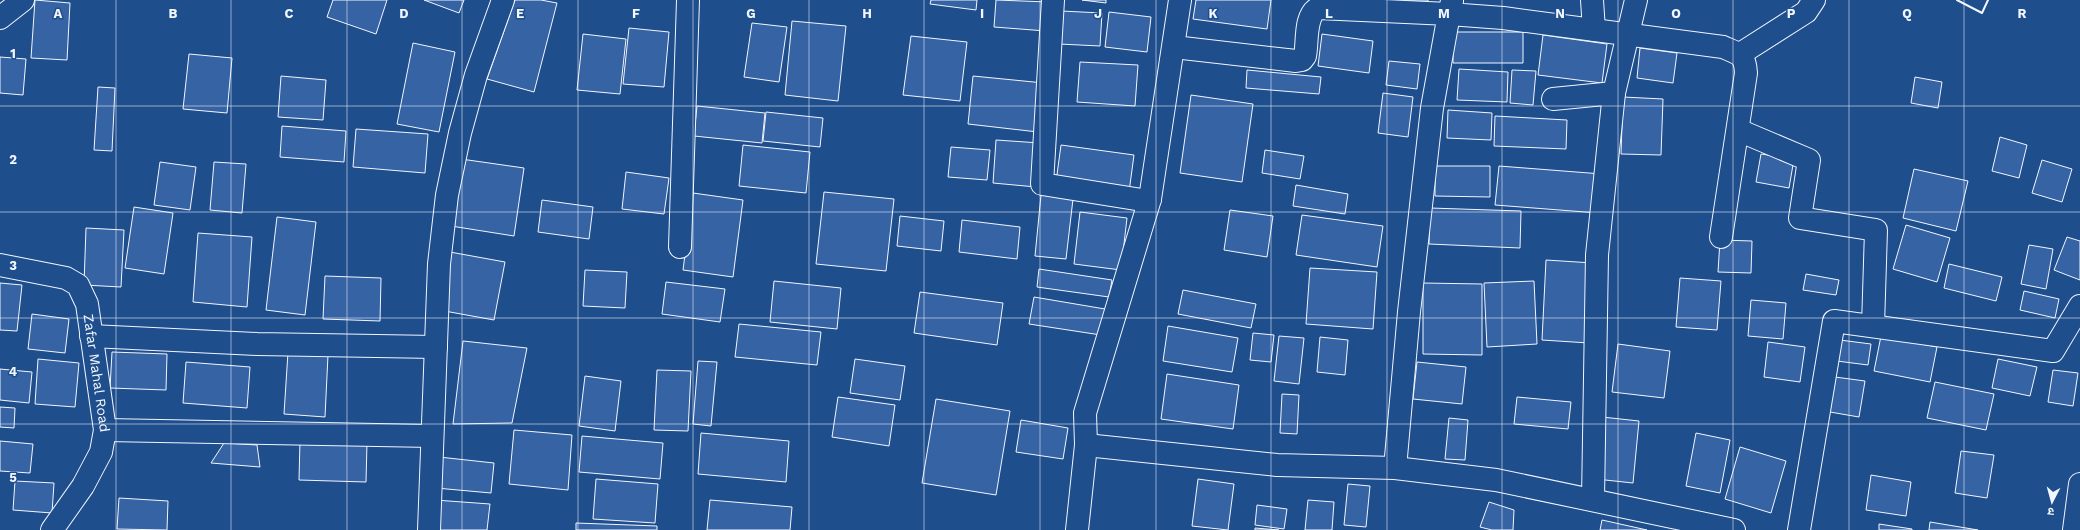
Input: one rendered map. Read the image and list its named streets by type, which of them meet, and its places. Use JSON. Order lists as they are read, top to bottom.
{
  "streets": {
    "street": ["Zafar Mahal Road"]
  },
  "north": "bottom",
  "grid": {
    "columns": [
      "A",
      "B",
      "C",
      "D",
      "E",
      "F",
      "G",
      "H",
      "I",
      "J",
      "K",
      "L",
      "M",
      "N",
      "O",
      "P",
      "Q",
      "R"
    ],
    "rows": [
      "1",
      "2",
      "3",
      "4",
      "5"
    ]
  }
}
